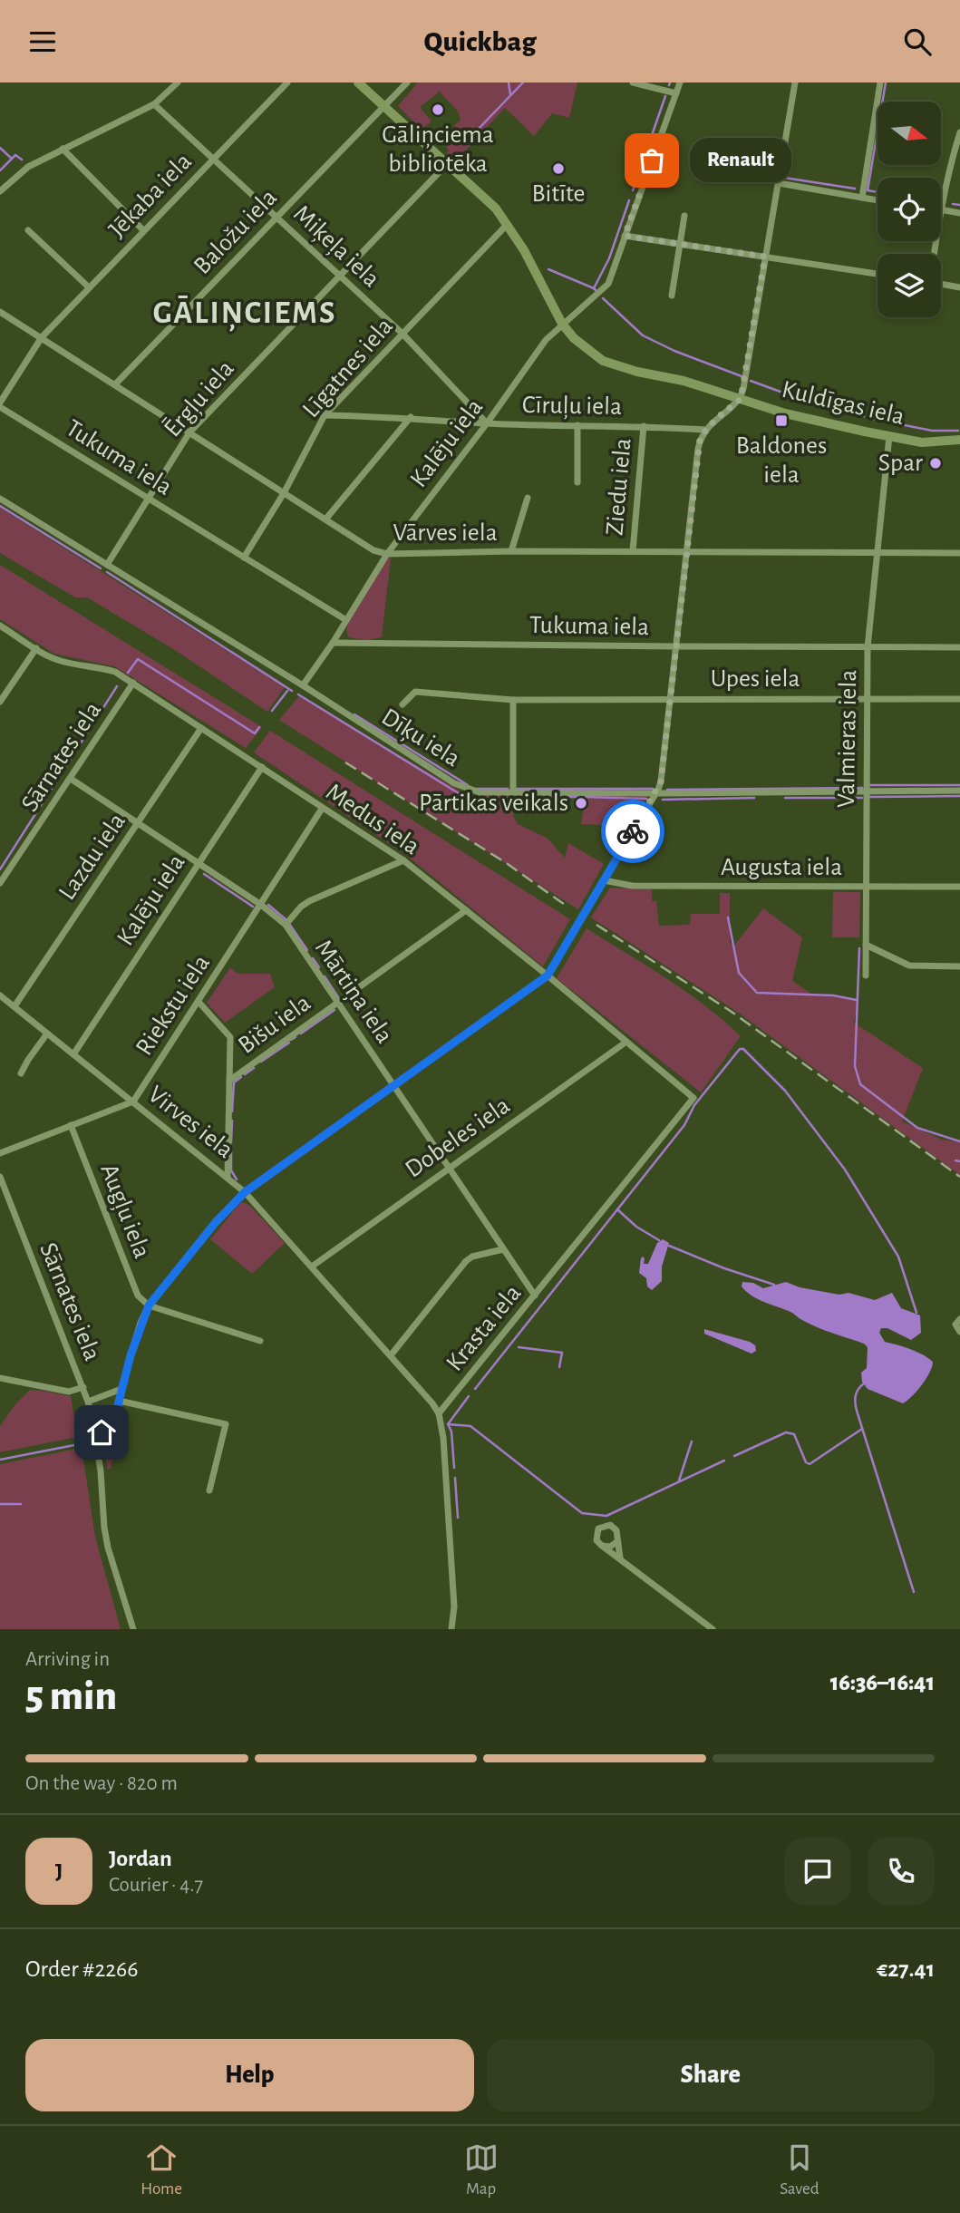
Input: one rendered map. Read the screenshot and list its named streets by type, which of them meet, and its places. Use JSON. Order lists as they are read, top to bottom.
{
  "streets": {
    "street": [
      "Jēkaba iela",
      "Baložu iela",
      "Miķeļa iela",
      "Līgatnes iela",
      "Ērgļu iela",
      "Kuldīgas iela",
      "Cīruļu iela",
      "Kalēju iela",
      "Tukuma iela",
      "Ziedu iela",
      "Vārves iela",
      "Upes iela",
      "Dīķu iela",
      "Valmieras iela",
      "Sārnates iela",
      "Medus iela",
      "Lazdu iela",
      "Augusta iela",
      "Mārtiņa iela",
      "Riekstu iela",
      "Bišu iela",
      "Virves iela",
      "Dobeles iela",
      "Augļu iela",
      "Krasta iela"
    ]
  },
  "crossings": [
    ["Jēkaba iela", "Miķeļa iela"],
    ["Jēkaba iela", "Tukuma iela"],
    ["Jēkaba iela", "Vārves iela"],
    ["Baložu iela", "Miķeļa iela"],
    ["Baložu iela", "Kuldīgas iela"],
    ["Baložu iela", "Vārves iela"],
    ["Miķeļa iela", "Līgatnes iela"],
    ["Miķeļa iela", "Ērgļu iela"],
    ["Miķeļa iela", "Cīruļu iela"],
    ["Miķeļa iela", "Kalēju iela"],
    ["Līgatnes iela", "Kuldīgas iela"],
    ["Līgatnes iela", "Cīruļu iela"],
    ["Līgatnes iela", "Tukuma iela"],
    ["Līgatnes iela", "Vārves iela"],
    ["Ērgļu iela", "Kuldīgas iela"],
    ["Ērgļu iela", "Tukuma iela"],
    ["Ērgļu iela", "Vārves iela"],
    ["Ērgļu iela", "Dīķu iela"],
    ["Kuldīgas iela", "Kalēju iela"],
    ["Kuldīgas iela", "Valmieras iela"],
    ["Cīruļu iela", "Kalēju iela"],
    ["Cīruļu iela", "Ziedu iela"],
    ["Kalēju iela", "Tukuma iela"],
    ["Kalēju iela", "Vārves iela"],
    ["Kalēju iela", "Dīķu iela"],
    ["Kalēju iela", "Medus iela"],
    ["Kalēju iela", "Mārtiņa iela"],
    ["Kalēju iela", "Virves iela"],
    ["Tukuma iela", "Valmieras iela"],
    ["Ziedu iela", "Vārves iela"],
    ["Vārves iela", "Valmieras iela"],
    ["Upes iela", "Valmieras iela"],
    ["Dīķu iela", "Valmieras iela"],
    ["Valmieras iela", "Augusta iela"],
    ["Sārnates iela", "Medus iela"],
    ["Sārnates iela", "Mārtiņa iela"],
    ["Medus iela", "Lazdu iela"],
    ["Medus iela", "Riekstu iela"],
    ["Medus iela", "Bišu iela"],
    ["Medus iela", "Dobeles iela"],
    ["Medus iela", "Krasta iela"],
    ["Lazdu iela", "Mārtiņa iela"],
    ["Lazdu iela", "Virves iela"],
    ["Mārtiņa iela", "Riekstu iela"],
    ["Mārtiņa iela", "Bišu iela"],
    ["Mārtiņa iela", "Dobeles iela"],
    ["Mārtiņa iela", "Krasta iela"],
    ["Riekstu iela", "Virves iela"],
    ["Virves iela", "Dobeles iela"],
    ["Virves iela", "Krasta iela"]
  ],
  "districts": ["GĀLIŅCIEMS"],
  "places": {
    "other": [
      "Gāliņciema bibliotēka",
      "Renault",
      "Bitīte",
      "Spar",
      "Pārtikas veikals"
    ],
    "transit": ["Baldones iela"]
  },
  "north": "right",
  "page": {
    "header": "Quickbag",
    "bubble": "Renault",
    "heading": ["5 min", "Arriving in", "16:36–16:41"],
    "panel": [
      "Jordan",
      "Courier · 4.7",
      "Order #2266",
      "€27.41"
    ],
    "bar": "On the way · 820 m",
    "round": "J",
    "buttons": ["Help", "Share"],
    "tabs": ["Home", "Map", "Saved"]
  }
}
